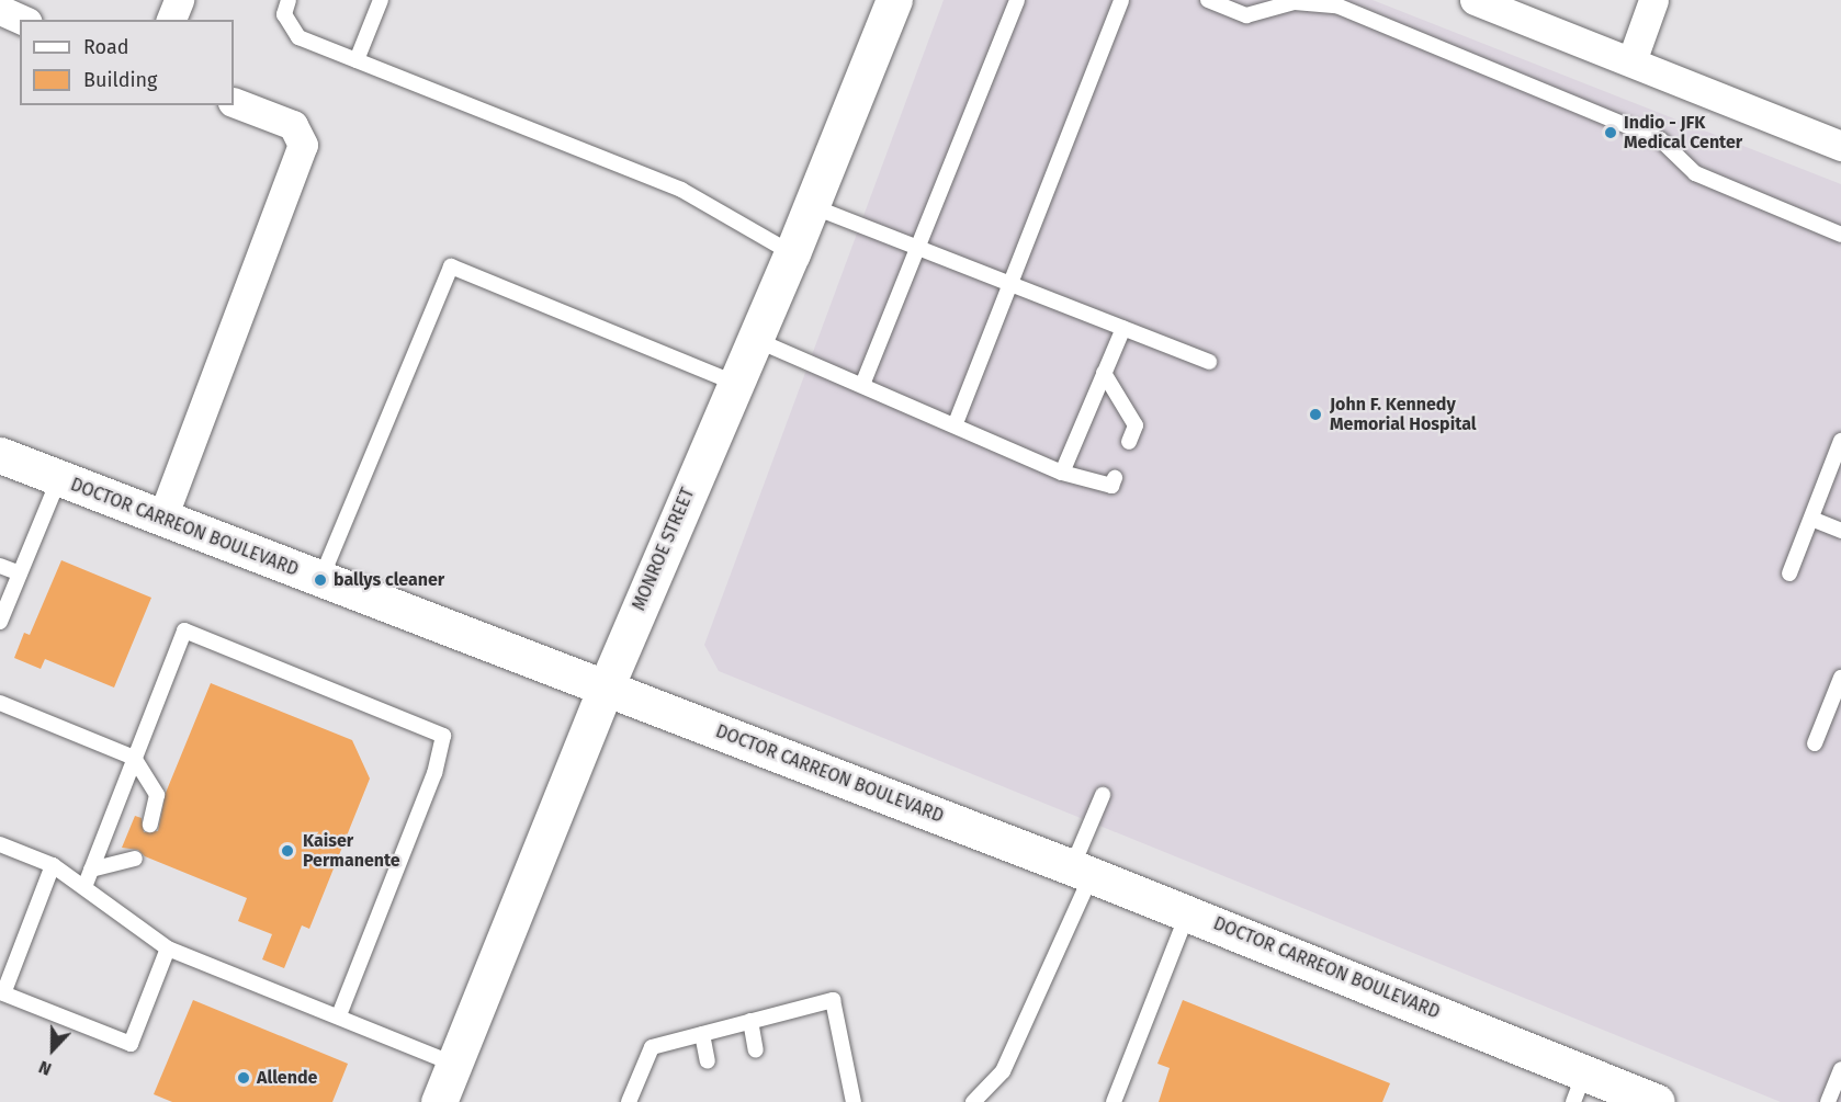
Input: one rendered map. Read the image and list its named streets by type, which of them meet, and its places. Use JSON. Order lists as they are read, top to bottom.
{
  "streets": {
    "main road": ["DOCTOR CARREON BOULEVARD", "MONROE STREET"]
  },
  "crossings": [
    ["DOCTOR CARREON BOULEVARD", "MONROE STREET"]
  ],
  "places": [
    "Indio - JFK Medical Center",
    "John F. Kennedy Memorial Hospital",
    "ballys cleaner",
    "Kaiser Permanente",
    "Allende"
  ],
  "legend": ["Road", "Building"],
  "north": "bottom"
}
